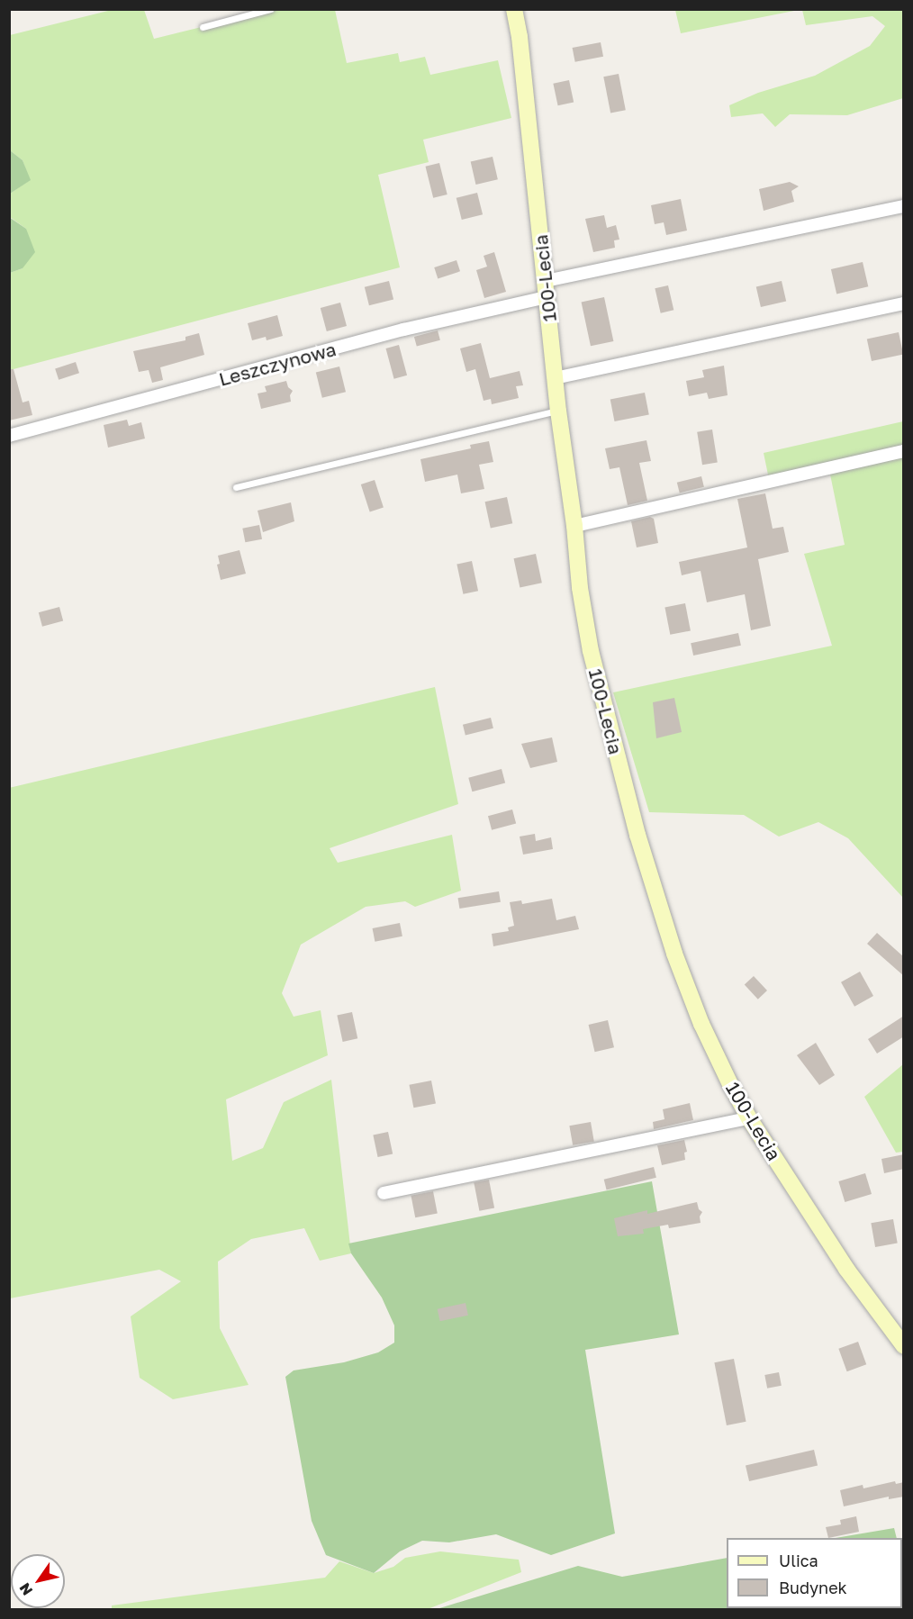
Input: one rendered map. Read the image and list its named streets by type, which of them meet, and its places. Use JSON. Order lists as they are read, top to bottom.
{
  "streets": {
    "street": ["100-Lecia", "Leszczynowa"]
  },
  "crossings": [
    ["100-Lecia", "Leszczynowa"]
  ],
  "legend": ["Ulica", "Budynek"],
  "north": "bottom left"
}
